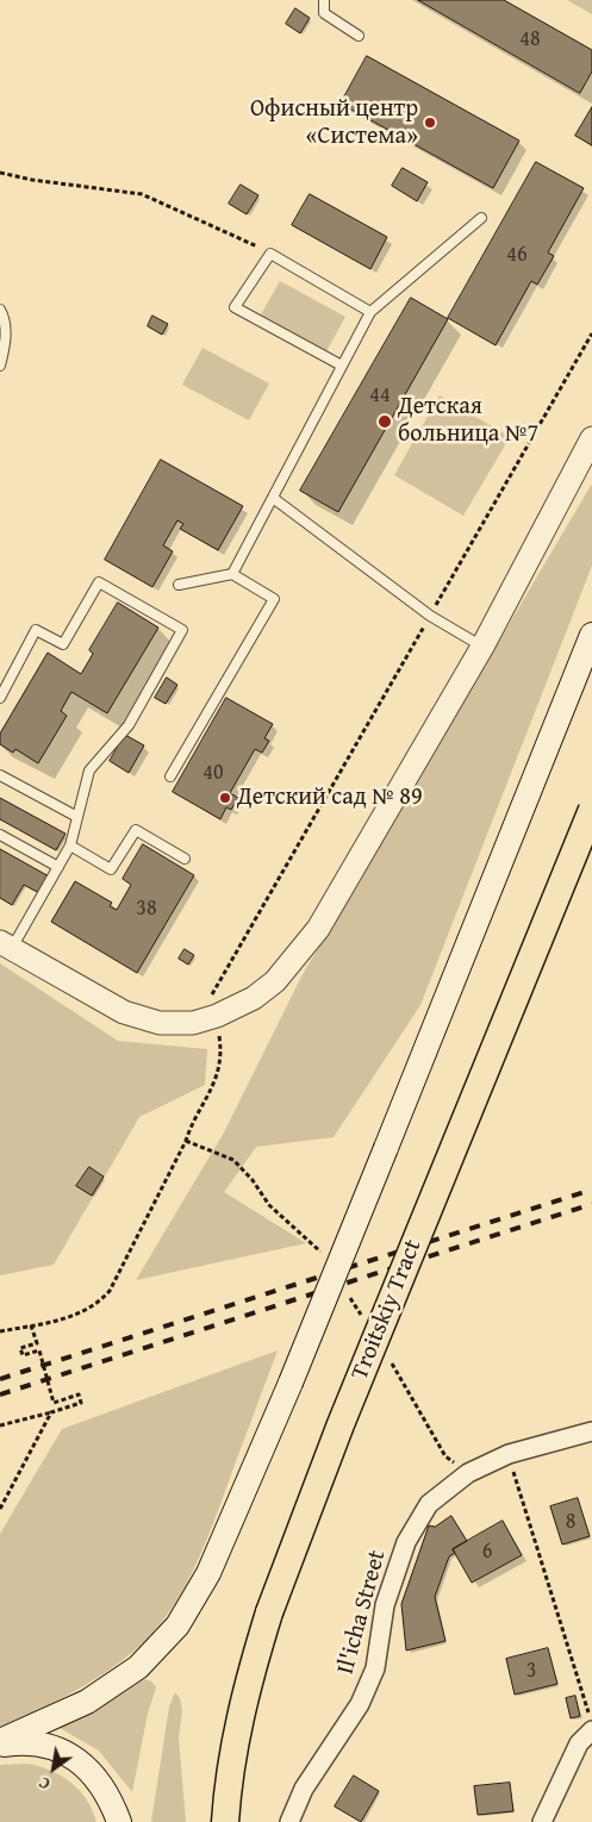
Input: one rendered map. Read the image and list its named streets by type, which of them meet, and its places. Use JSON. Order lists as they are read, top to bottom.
{
  "streets": {
    "main road": ["Troitskiy Tract"],
    "street": ["Il'icha Street"]
  },
  "places": ["Офисный центр «Система»", "Детская больница №7", "Детский сад № 89"],
  "house_numbers": [
    "48",
    "46",
    "44",
    "40",
    "38",
    "8",
    "6",
    "3"
  ],
  "north": "bottom left"
}
